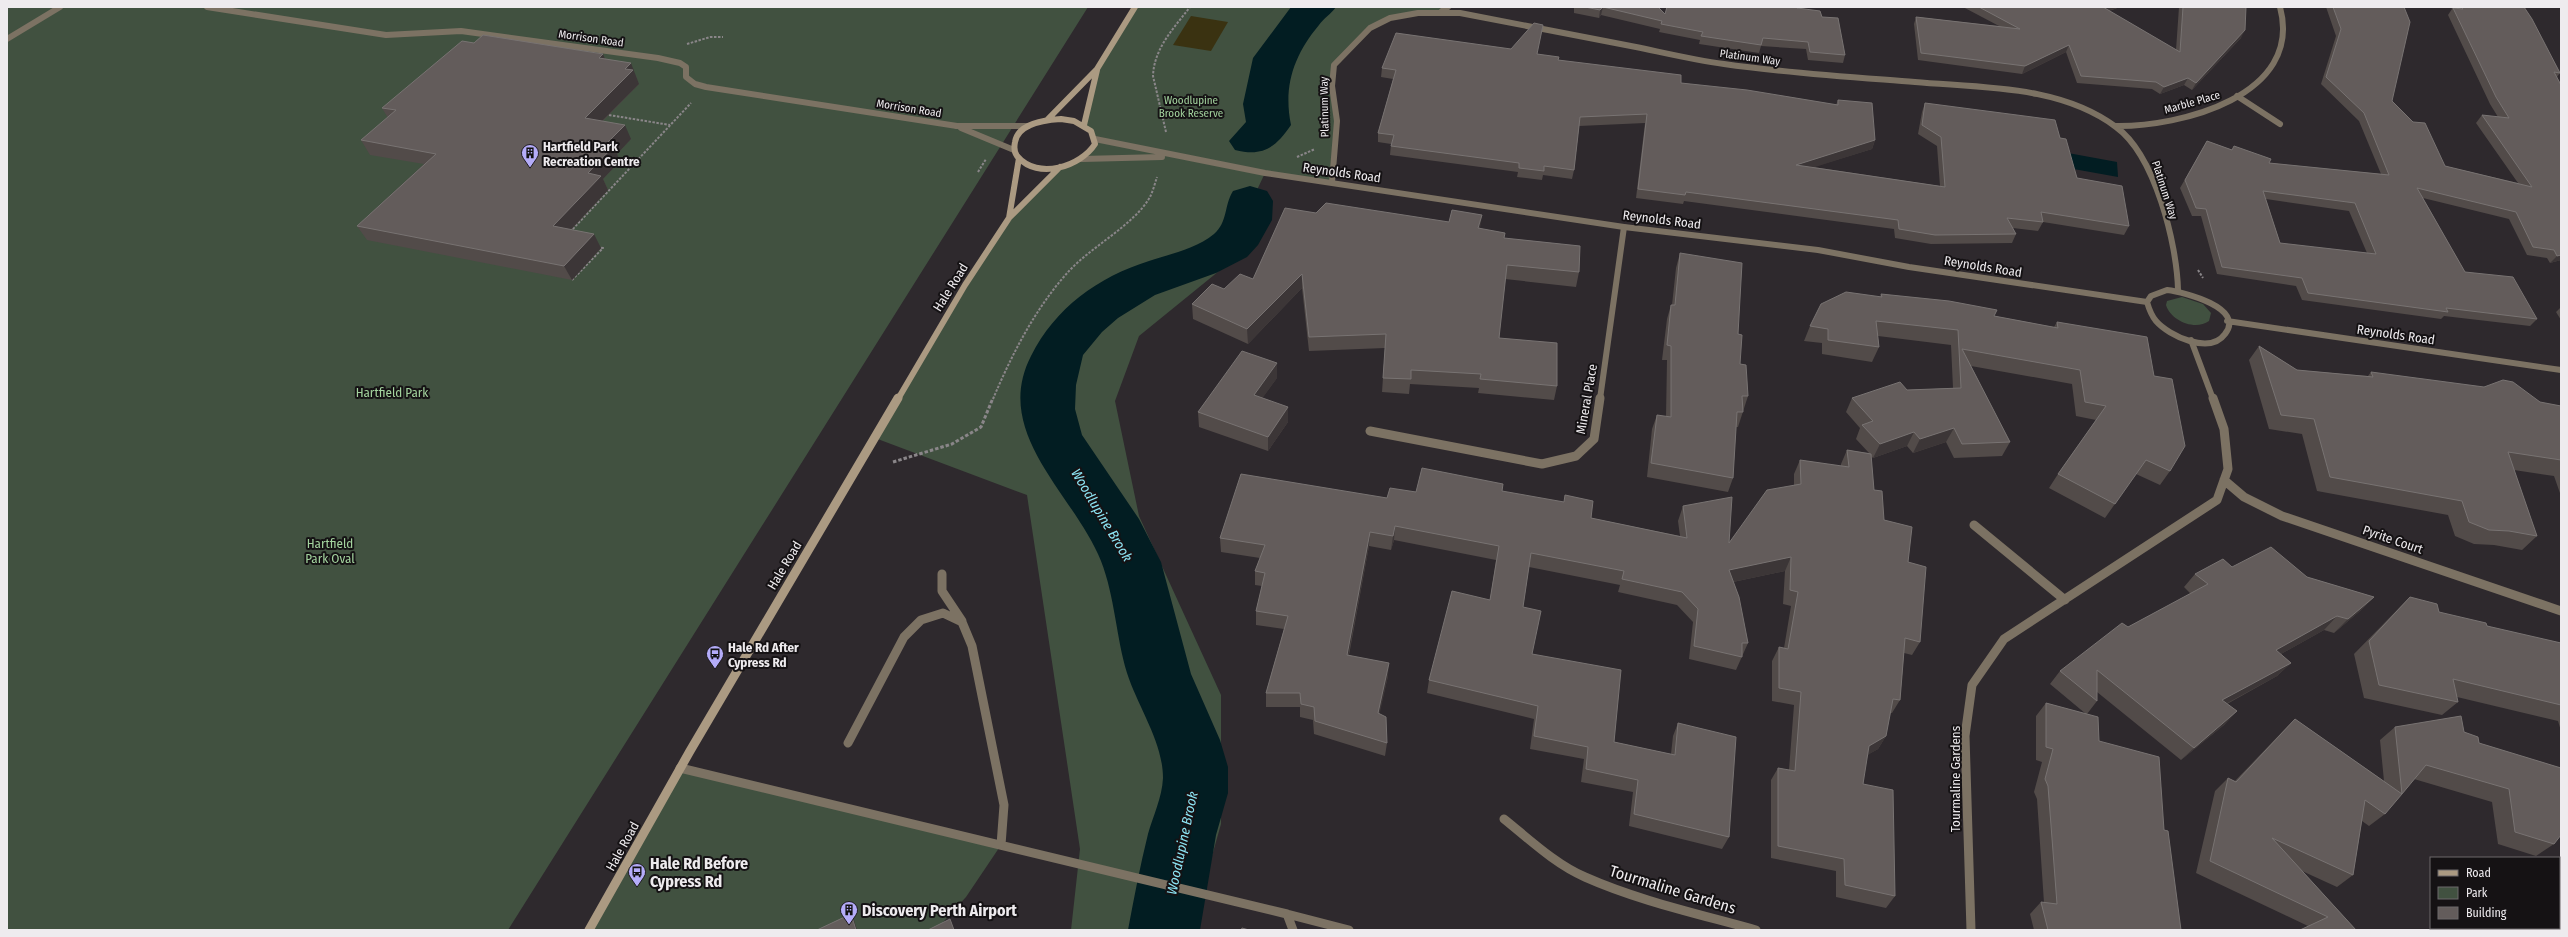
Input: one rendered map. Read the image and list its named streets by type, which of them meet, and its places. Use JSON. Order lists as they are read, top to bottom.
{
  "streets": {
    "main road": ["Hale Road"],
    "street": [
      "Morrison Road",
      "Platinum Way",
      "Marble Place",
      "Reynolds Road",
      "Mineral Place",
      "Pyrite Court",
      "Tourmaline Gardens"
    ]
  },
  "crossings": [
    ["Morrison Road", "Reynolds Road"],
    ["Morrison Road", "Hale Road"],
    ["Platinum Way", "Marble Place"],
    ["Platinum Way", "Reynolds Road"],
    ["Reynolds Road", "Hale Road"],
    ["Reynolds Road", "Mineral Place"],
    ["Pyrite Court", "Tourmaline Gardens"]
  ],
  "water": ["Woodlupine Brook"],
  "parks": ["Woodlupine Brook Reserve", "Hartfield Park", "Hartfield Park Oval"],
  "places": {
    "building": ["Hartfield Park Recreation Centre", "Discovery Perth Airport"],
    "bus stop": ["Hale Rd After Cypress Rd", "Hale Rd Before Cypress Rd"]
  },
  "legend": ["Road", "Park", "Building"]
}
